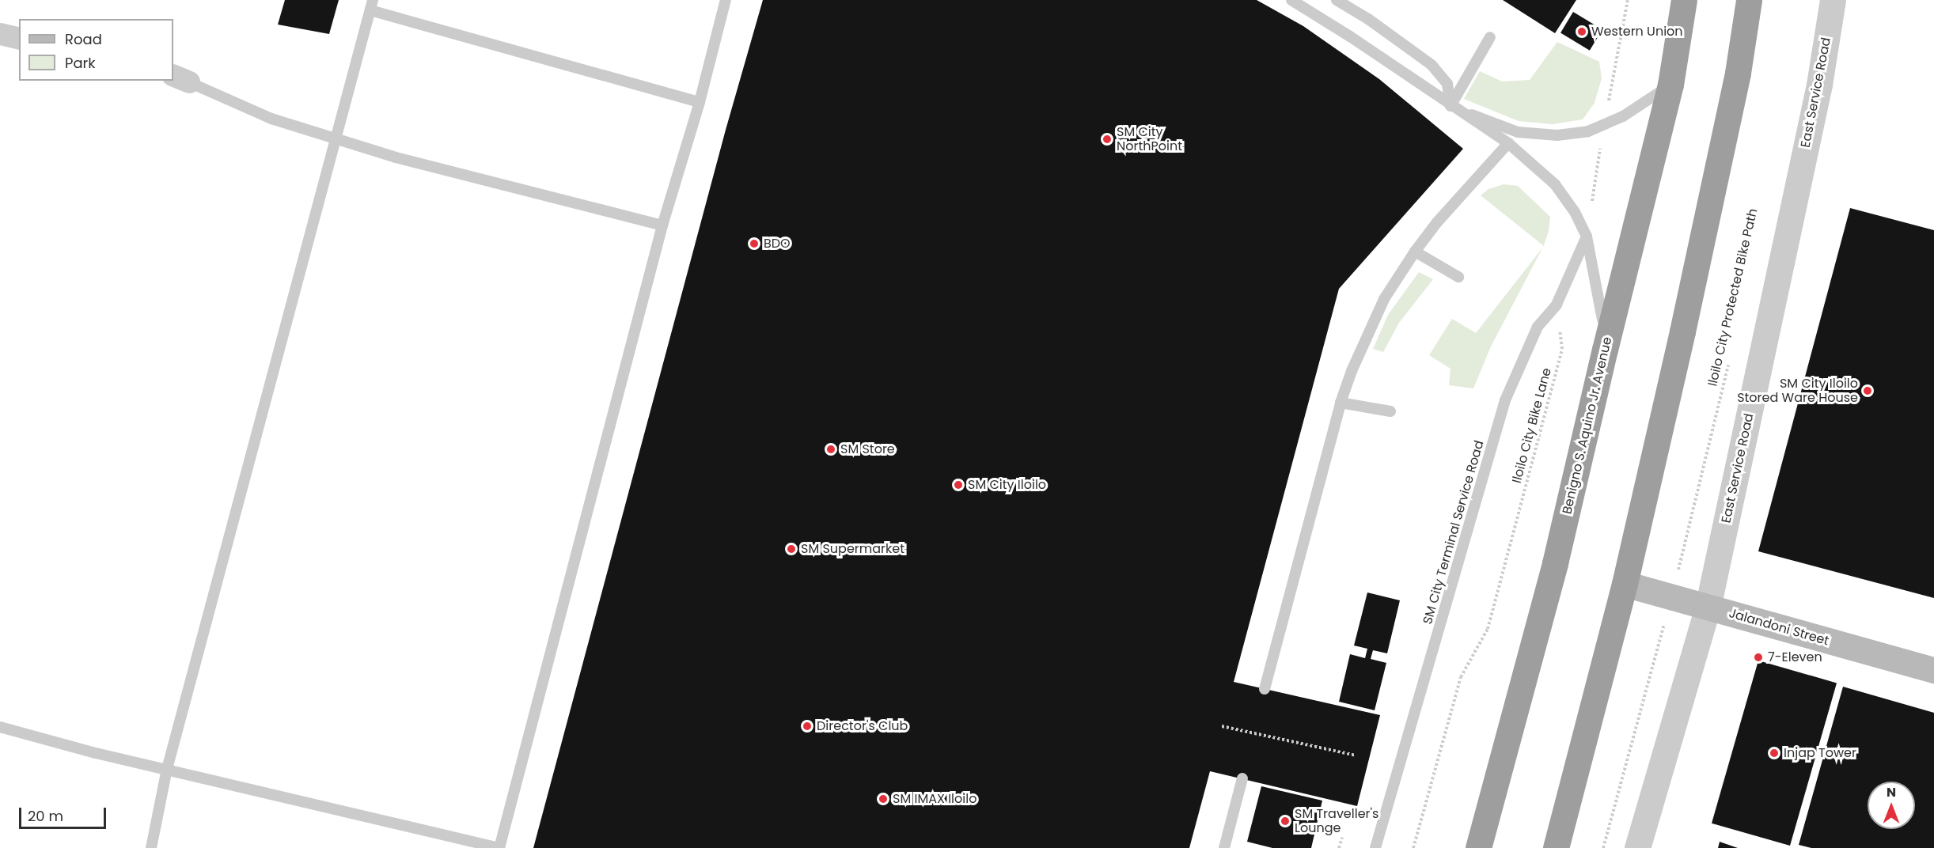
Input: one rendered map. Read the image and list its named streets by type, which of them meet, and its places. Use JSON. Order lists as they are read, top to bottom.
{
  "streets": {
    "highway": ["Benigno S. Aquino Jr. Avenue"],
    "main road": ["Jalandoni Street"],
    "street": ["East Service Road"],
    "lane": ["SM City Terminal Service Road"],
    "path": ["Iloilo City Protected Bike Path", "Iloilo City Bike Lane"]
  },
  "crossings": [
    ["East Service Road", "Jalandoni Street"],
    ["Iloilo City Protected Bike Path", "Jalandoni Street"],
    ["Iloilo City Bike Lane", "SM City Terminal Service Road"]
  ],
  "places": [
    "Western Union",
    "SM City NorthPoint",
    "BDO",
    "SM City Iloilo Stored Ware House",
    "SM Store",
    "SM City Iloilo",
    "SM Supermarket",
    "7-Eleven",
    "Director's Club",
    "Injap Tower",
    "SM IMAX Iloilo",
    "SM Traveller's Lounge"
  ],
  "legend": ["Road", "Park"],
  "scale_bar": "20 m",
  "north": "top"
}
